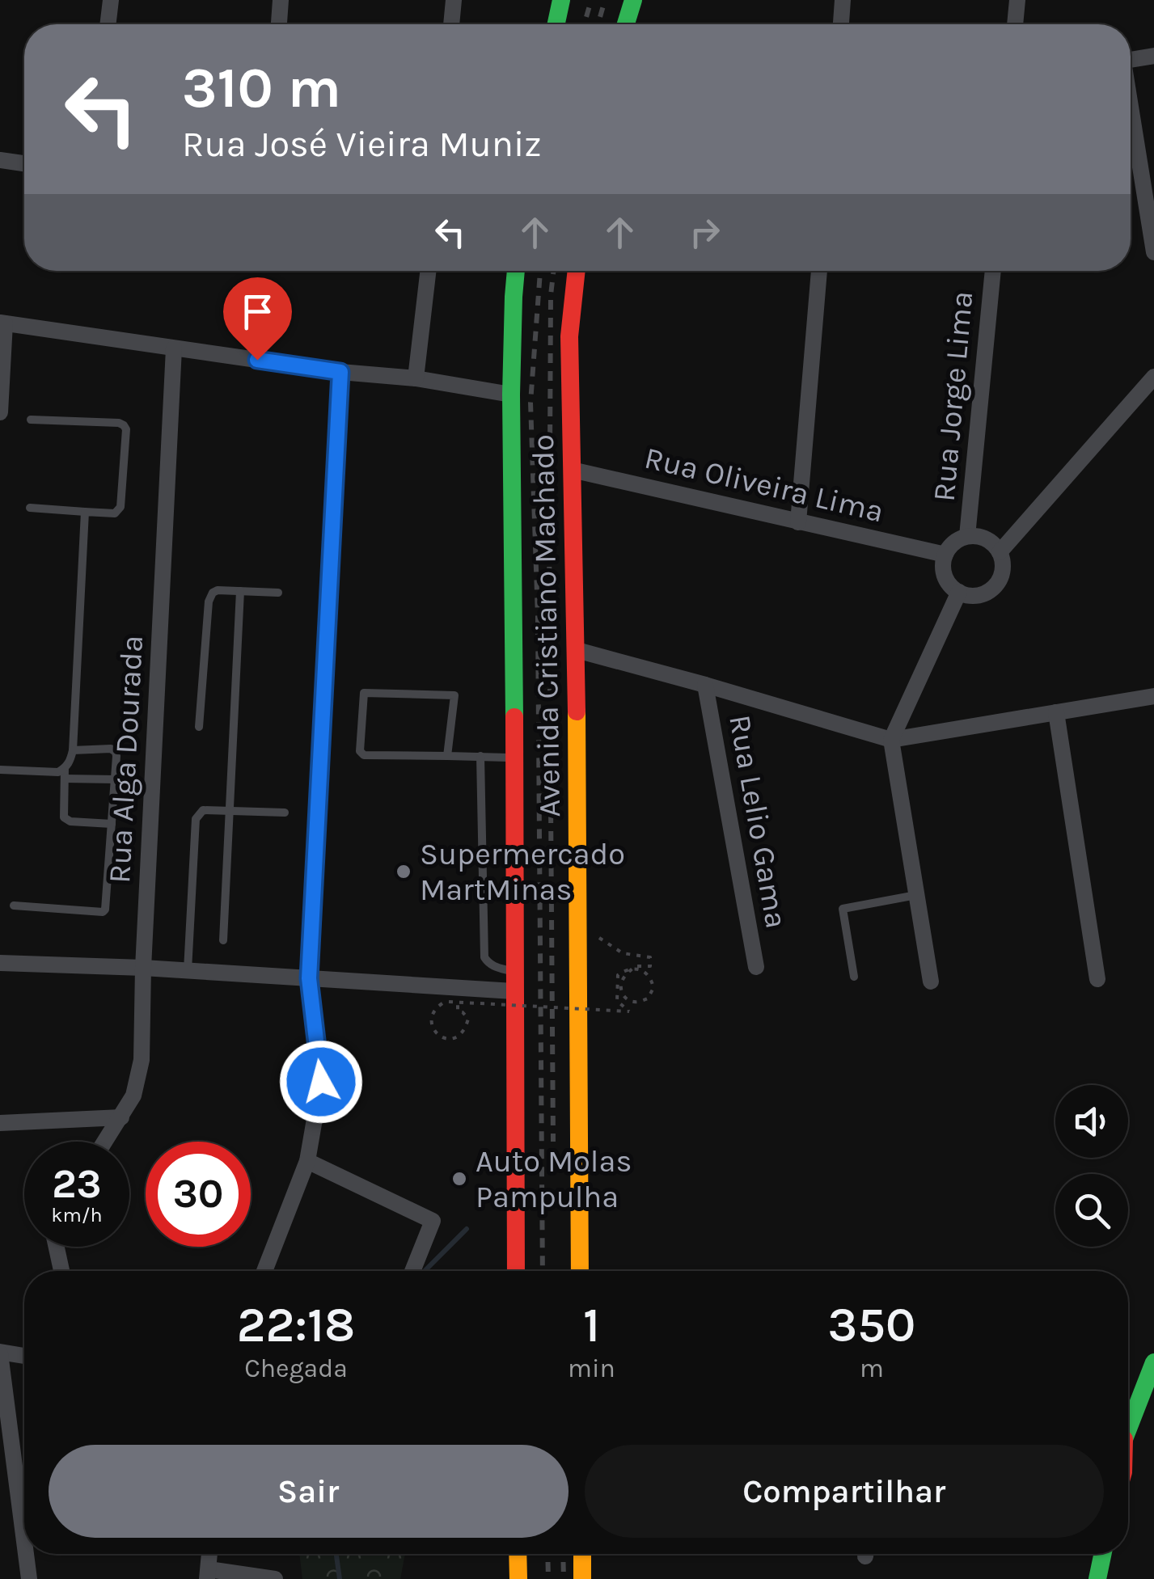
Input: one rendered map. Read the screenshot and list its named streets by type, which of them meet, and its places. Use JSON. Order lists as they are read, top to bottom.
{
  "streets": {
    "main road": ["Avenida Cristiano Machado"],
    "street": [
      "Rua Jorge Lima",
      "Rua Oliveira Lima",
      "Rua Alga Dourada",
      "Rua Lelio Gama"
    ]
  },
  "crossings": [
    ["Rua Jorge Lima", "Rua Oliveira Lima"],
    ["Rua Oliveira Lima", "Avenida Cristiano Machado"]
  ],
  "places": ["Supermercado MartMinas", "Auto Molas Pampulha"],
  "page": {
    "turn": ["310 m", "Rua José Vieira Muniz"],
    "speed": "23 km/h",
    "limit": "30",
    "eta": [
      "22:18",
      "Chegada",
      "1",
      "min",
      "350",
      "m"
    ],
    "buttons": ["Sair", "Compartilhar"]
  }
}
